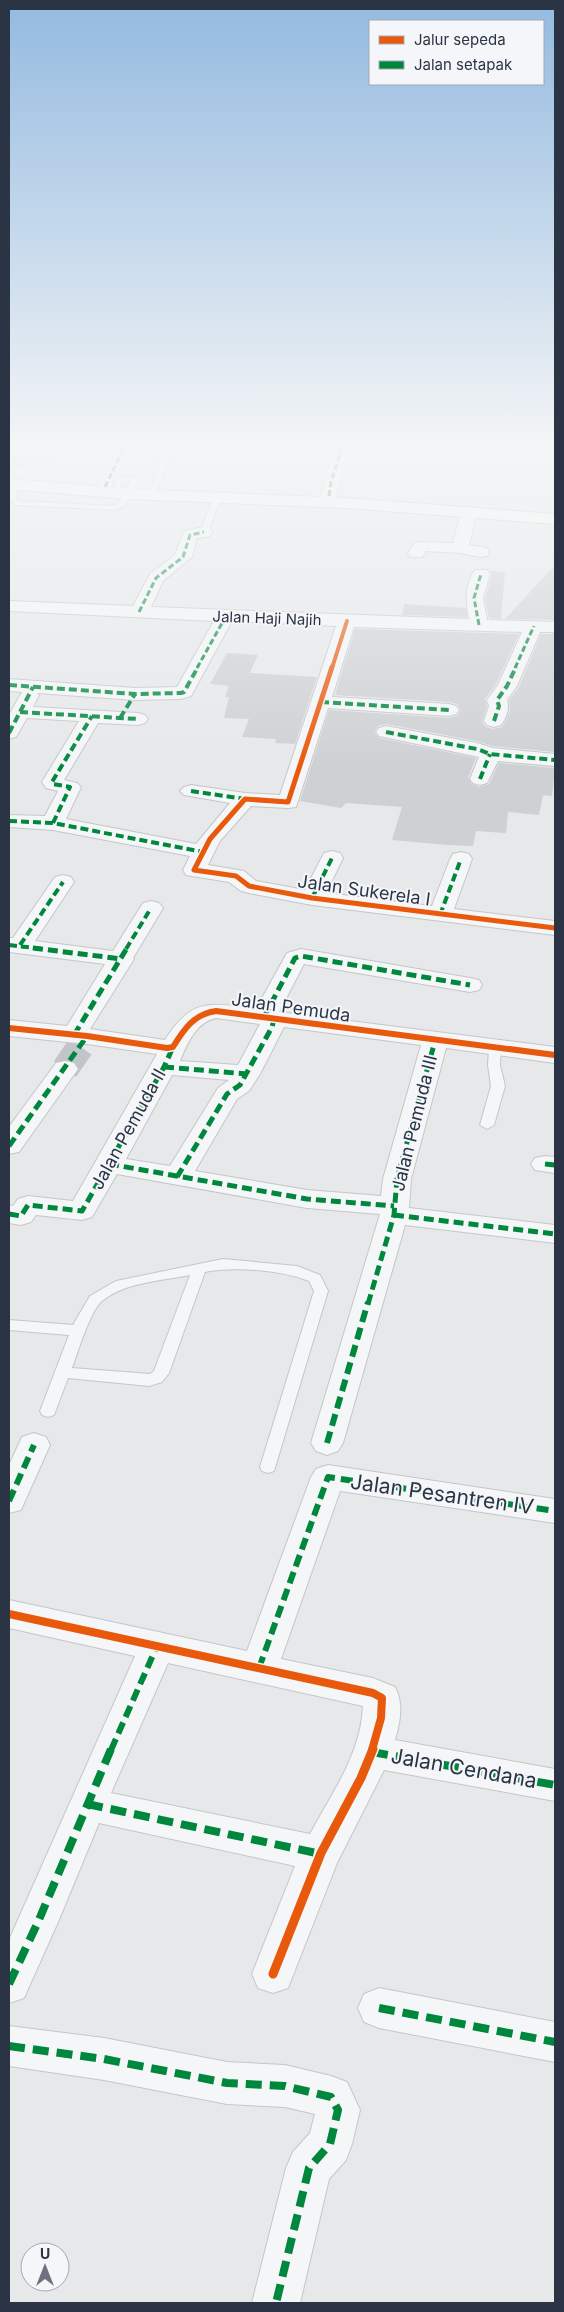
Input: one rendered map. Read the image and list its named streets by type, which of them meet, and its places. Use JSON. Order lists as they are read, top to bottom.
{
  "streets": {
    "street": [
      "Jalan Haji Najih",
      "Jalan Sukerela I",
      "Jalan Pemuda",
      "Jalan Pemuda III",
      "Jalan Pemuda II",
      "Jalan Pesantren IV",
      "Jalan Cendana"
    ]
  },
  "crossings": [
    ["Jalan Pemuda", "Jalan Pemuda III"],
    ["Jalan Pemuda", "Jalan Pemuda II"]
  ],
  "legend": ["Jalur sepeda", "Jalan setapak"],
  "north": "top"
}
